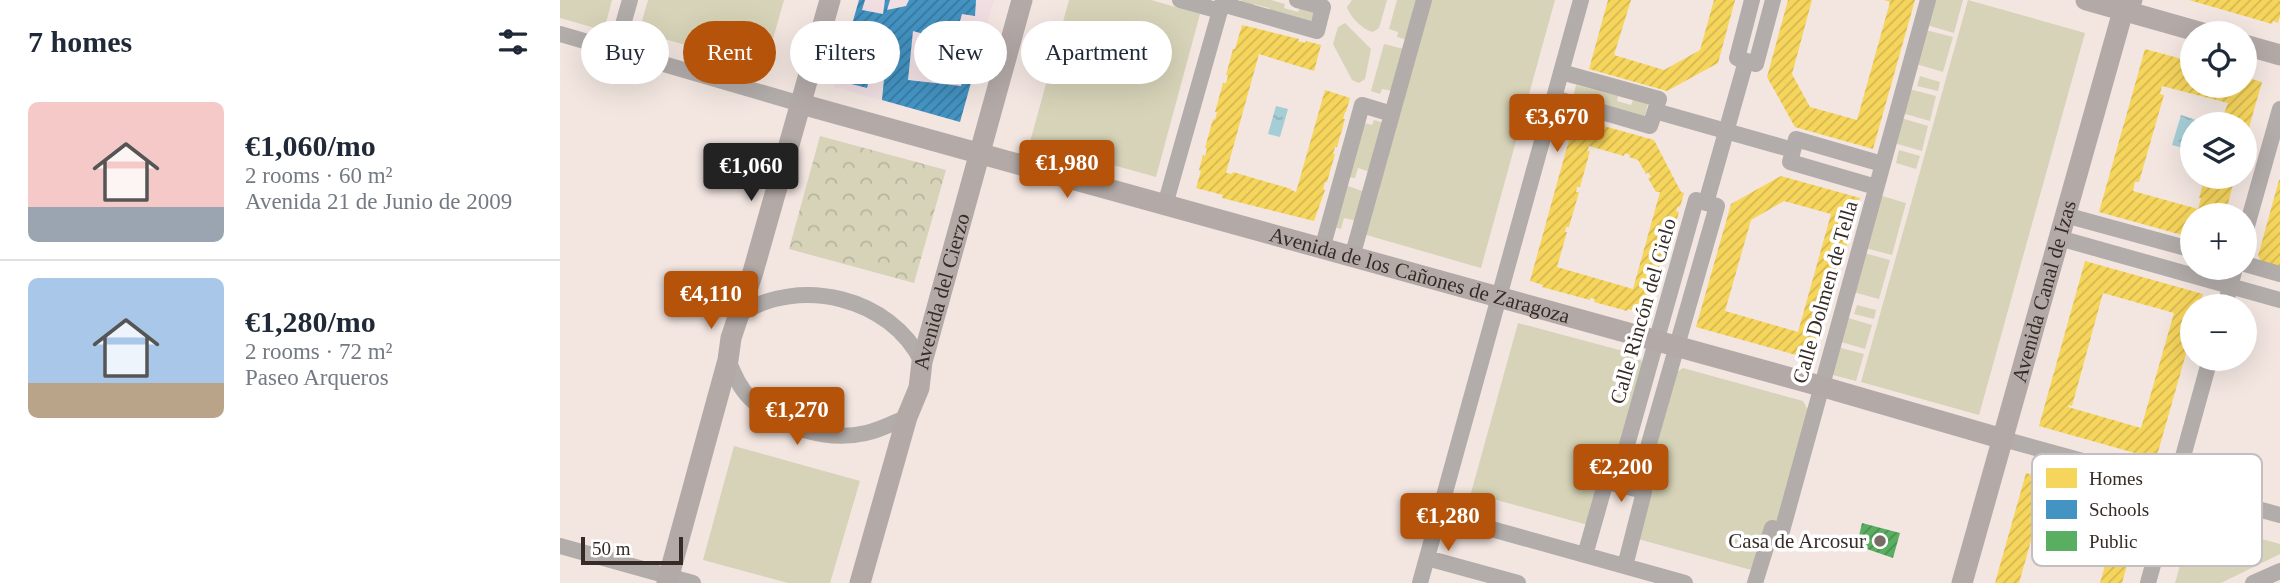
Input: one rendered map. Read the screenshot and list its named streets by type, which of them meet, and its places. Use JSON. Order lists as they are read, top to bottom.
{
  "streets": {
    "street": [
      "Avenida de los Cañones de Zaragoza",
      "Avenida del Cierzo",
      "Calle Dolmen de Tella",
      "Avenida Canal de Izas",
      "Calle Rincón del Cielo"
    ]
  },
  "crossings": [
    ["Avenida de los Cañones de Zaragoza", "Avenida del Cierzo"],
    ["Avenida de los Cañones de Zaragoza", "Calle Dolmen de Tella"],
    ["Avenida de los Cañones de Zaragoza", "Avenida Canal de Izas"],
    ["Avenida de los Cañones de Zaragoza", "Calle Rincón del Cielo"]
  ],
  "places": ["Casa de Arcosur"],
  "legend": ["Homes", "Schools", "Public"],
  "scale_bar": "50 m",
  "page": {
    "heading": "7 homes",
    "map_buttons": ["+", "−"],
    "chip": [
      "Buy",
      "Rent",
      "Filters",
      "New",
      "Apartment"
    ],
    "list": [
      {
        "name": "€1,060/mo",
        "note": "2 rooms · 60 m² · Avenida 21 de Junio de 2009"
      },
      {
        "name": "€1,280/mo",
        "note": "2 rooms · 72 m² · Paseo Arqueros"
      }
    ],
    "price": [
      "€3,670",
      "€1,980",
      "€1,060",
      "€4,110",
      "€1,270",
      "€2,200",
      "€1,280"
    ],
    "scale": "50 m"
  }
}
